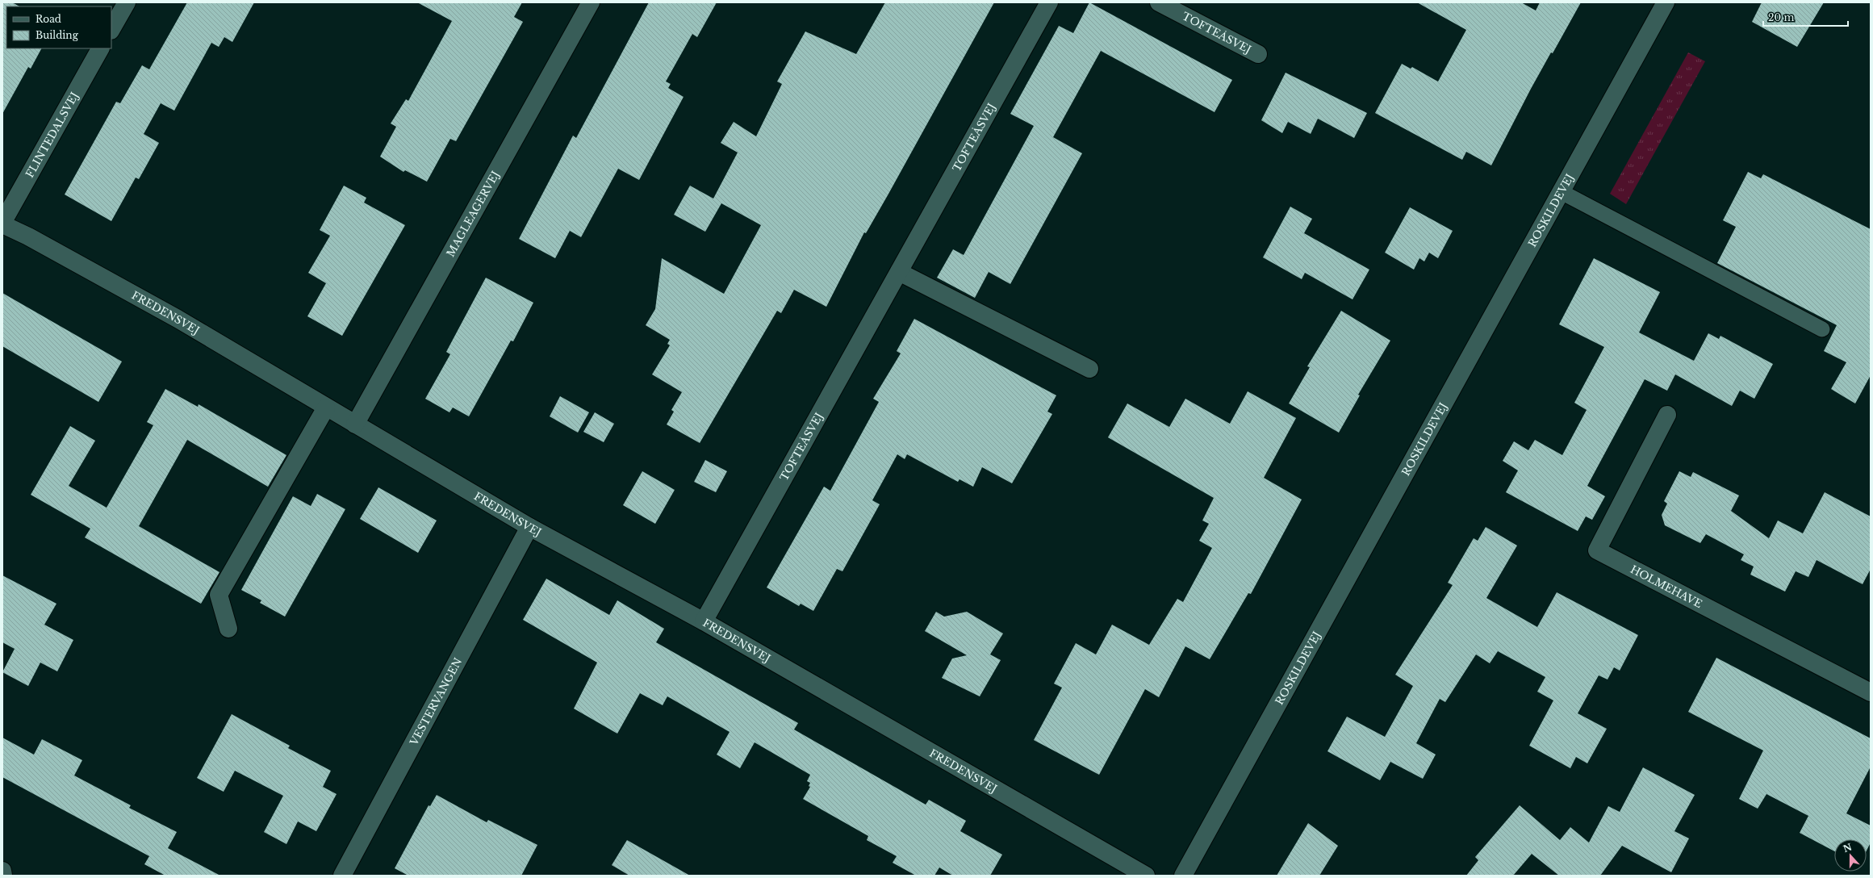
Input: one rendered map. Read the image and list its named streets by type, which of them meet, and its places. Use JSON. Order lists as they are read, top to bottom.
{
  "streets": {
    "street": [
      "TOFTEÅSVEJ",
      "FLINTEDALSVEJ",
      "ROSKILDEVEJ",
      "MAGLEAGERVEJ",
      "FREDENSVEJ",
      "HOLMEHAVE",
      "VESTERVANGEN"
    ]
  },
  "crossings": [
    ["TOFTEÅSVEJ", "FREDENSVEJ"],
    ["FLINTEDALSVEJ", "FREDENSVEJ"],
    ["MAGLEAGERVEJ", "FREDENSVEJ"],
    ["FREDENSVEJ", "VESTERVANGEN"]
  ],
  "legend": ["Road", "Building"],
  "scale_bar": "20 m",
  "north": "top"
}
